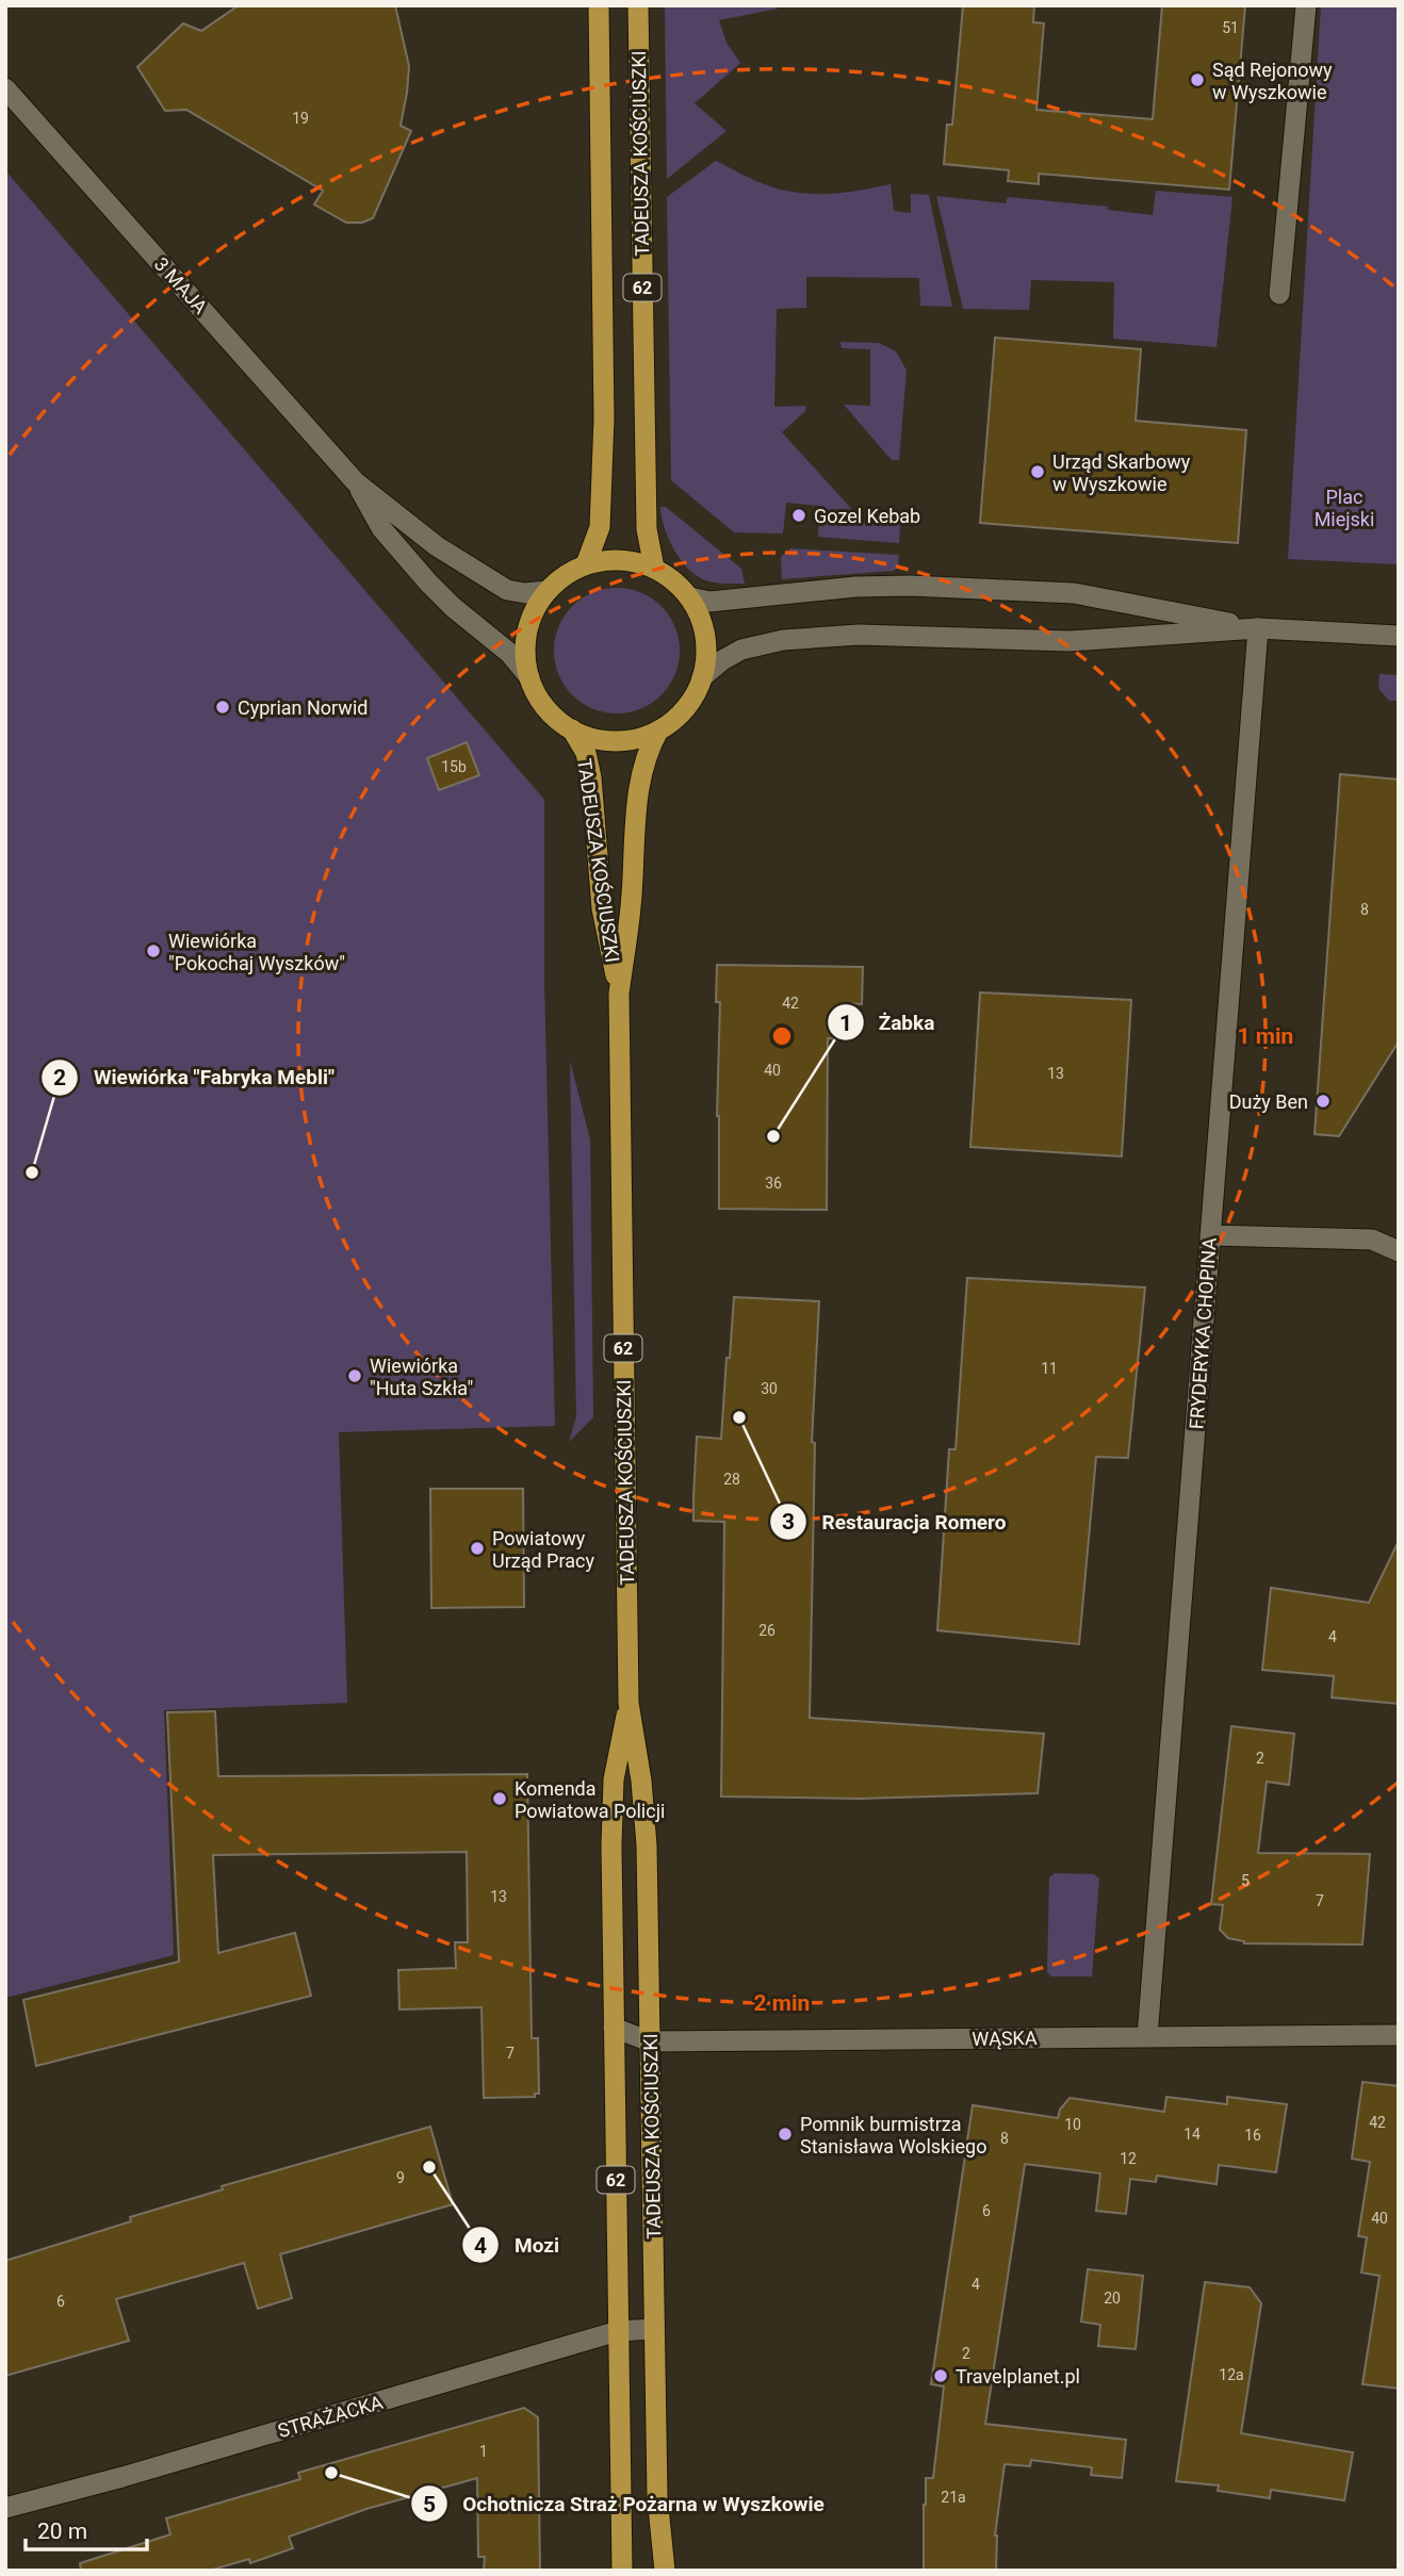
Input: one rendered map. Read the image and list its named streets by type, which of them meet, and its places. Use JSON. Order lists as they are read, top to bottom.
{
  "streets": {
    "main road": ["TADEUSZA KOŚCIUSZKI", "62"],
    "street": [
      "3 MAJA",
      "FRYDERYKA CHOPINA",
      "WĄSKA",
      "STRAŻACKA"
    ]
  },
  "crossings": [
    ["TADEUSZA KOŚCIUSZKI", "3 MAJA"],
    ["TADEUSZA KOŚCIUSZKI", "WĄSKA"],
    ["TADEUSZA KOŚCIUSZKI", "STRAŻACKA"],
    ["FRYDERYKA CHOPINA", "WĄSKA"]
  ],
  "parks": ["Plac Miejski"],
  "places": [
    "Sąd Rejonowy w Wyszkowie",
    "Urząd Skarbowy w Wyszkowie",
    "Gozel Kebab",
    "Cyprian Norwid",
    "Wiewiórka \"Pokochaj Wyszków\"",
    "Duży Ben",
    "Żabka",
    "Wiewiórka \"Fabryka Mebli\"",
    "Wiewiórka \"Huta Szkła\"",
    "Restauracja Romero",
    "Powiatowy Urząd Pracy",
    "Komenda Powiatowa Policji",
    "Pomnik burmistrza Stanisława Wolskiego",
    "Mozi",
    "Travelplanet.pl",
    "Ochotnicza Straż Pożarna w Wyszkowie"
  ],
  "house_numbers": [
    "51",
    "19",
    "15b",
    "8",
    "42",
    "40",
    "13",
    "36",
    "11",
    "30",
    "28",
    "26",
    "4",
    "2",
    "5",
    "13",
    "7",
    "7",
    "42",
    "10",
    "14",
    "16",
    "8",
    "12",
    "9",
    "6",
    "40",
    "4",
    "20",
    "6",
    "2",
    "12a",
    "1",
    "21a"
  ],
  "scale_bar": "20 m",
  "rings": ["1 min", "2 min"]
}
